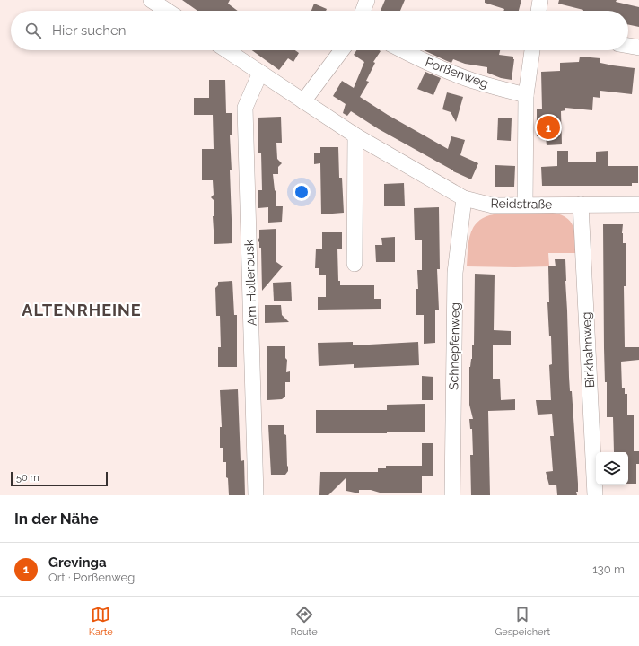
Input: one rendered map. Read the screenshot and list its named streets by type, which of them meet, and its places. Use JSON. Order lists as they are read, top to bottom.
{
  "streets": {
    "street": [
      "Porßenweg",
      "Reidstraße",
      "Am Hollerbusk",
      "Schnepfenweg",
      "Birkhahnweg"
    ]
  },
  "crossings": [
    ["Reidstraße", "Am Hollerbusk"],
    ["Reidstraße", "Schnepfenweg"],
    ["Reidstraße", "Birkhahnweg"]
  ],
  "districts": ["ALTENRHEINE"],
  "scale_bar": "50 m",
  "page": {
    "search": "Hier suchen",
    "pins": "1",
    "scale": "50 m",
    "heading": "In der Nähe",
    "list": [
      {
        "mark": "1",
        "name": "Grevinga",
        "note": "Ort · Porßenweg",
        "value": "130 m"
      }
    ],
    "nav": ["Karte", "Route", "Gespeichert"]
  }
}
